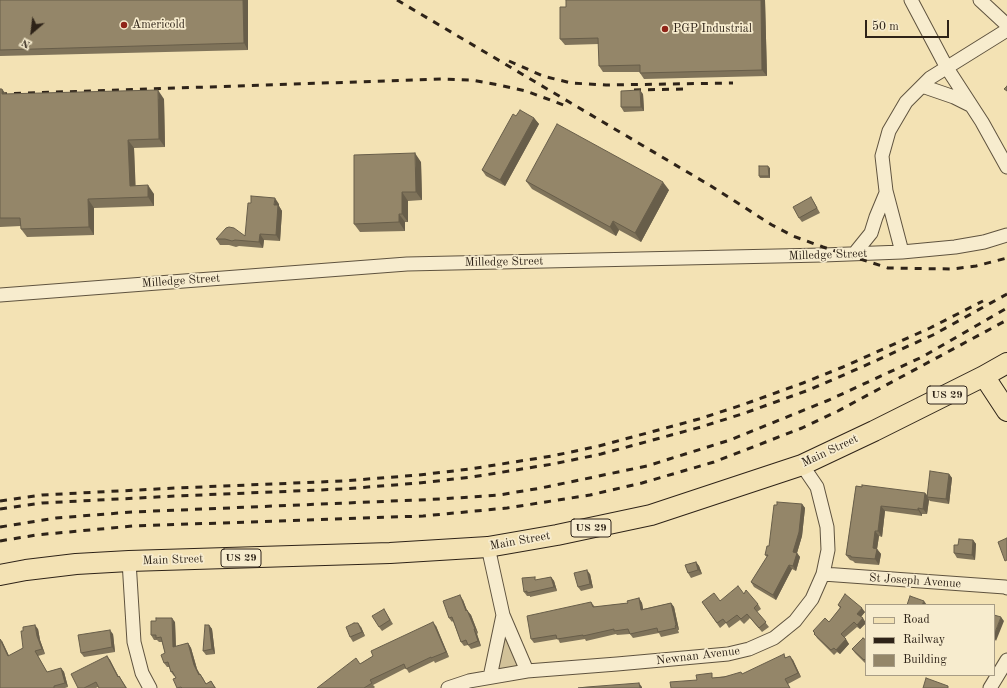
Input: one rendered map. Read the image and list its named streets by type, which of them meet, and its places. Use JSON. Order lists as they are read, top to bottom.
{
  "streets": {
    "main road": ["US 29", "Main Street"],
    "street": ["Milledge Street", "St Joseph Avenue", "Newnan Avenue"]
  },
  "crossings": [
    ["Main Street", "Newnan Avenue"],
    ["St Joseph Avenue", "Newnan Avenue"]
  ],
  "places": ["Americold", "PGP Industrial"],
  "legend": ["Road", "Railway", "Building"],
  "scale_bar": "50 m",
  "north": "bottom left"
}
